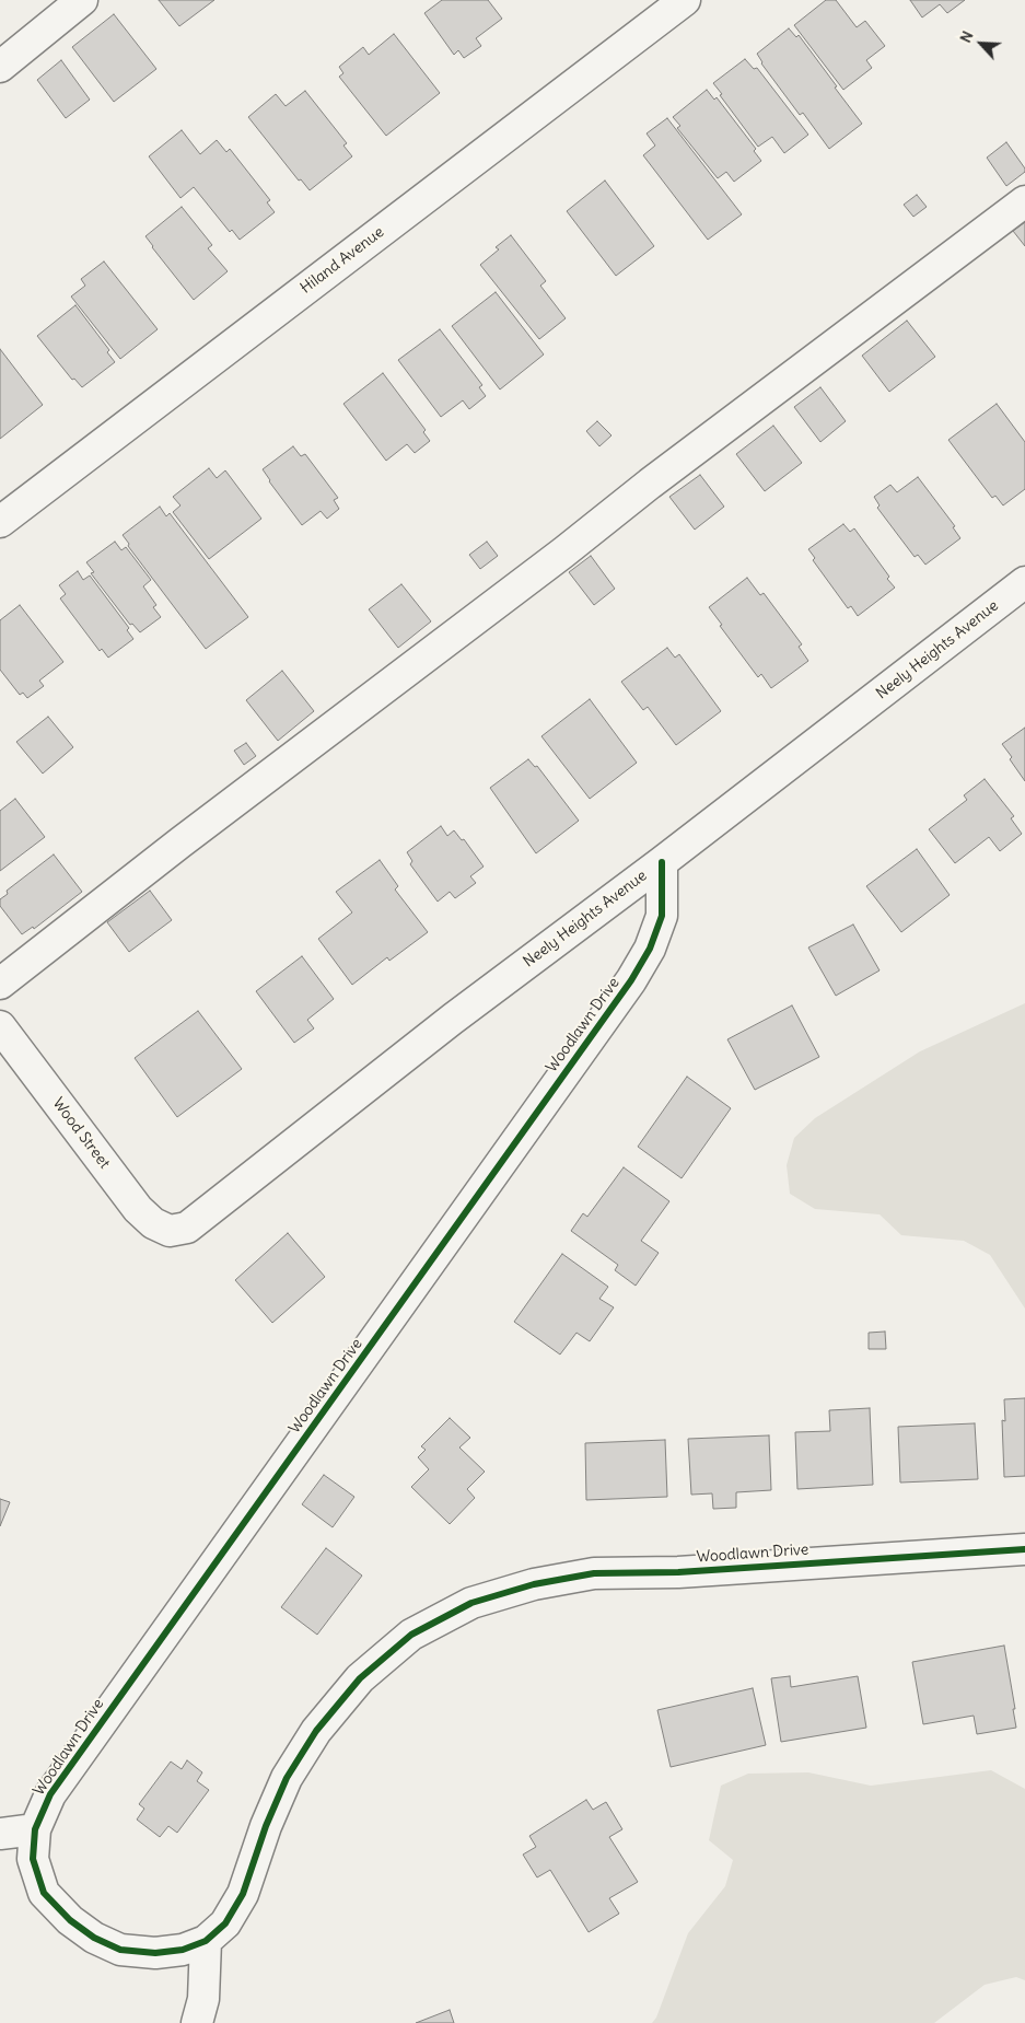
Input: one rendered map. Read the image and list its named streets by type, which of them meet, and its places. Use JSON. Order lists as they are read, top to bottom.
{
  "streets": {
    "street": [
      "Hiland Avenue",
      "Neely Heights Avenue",
      "Woodlawn Drive",
      "Wood Street"
    ]
  },
  "crossings": [
    ["Neely Heights Avenue", "Woodlawn Drive"],
    ["Neely Heights Avenue", "Wood Street"]
  ],
  "north": "top left"
}
